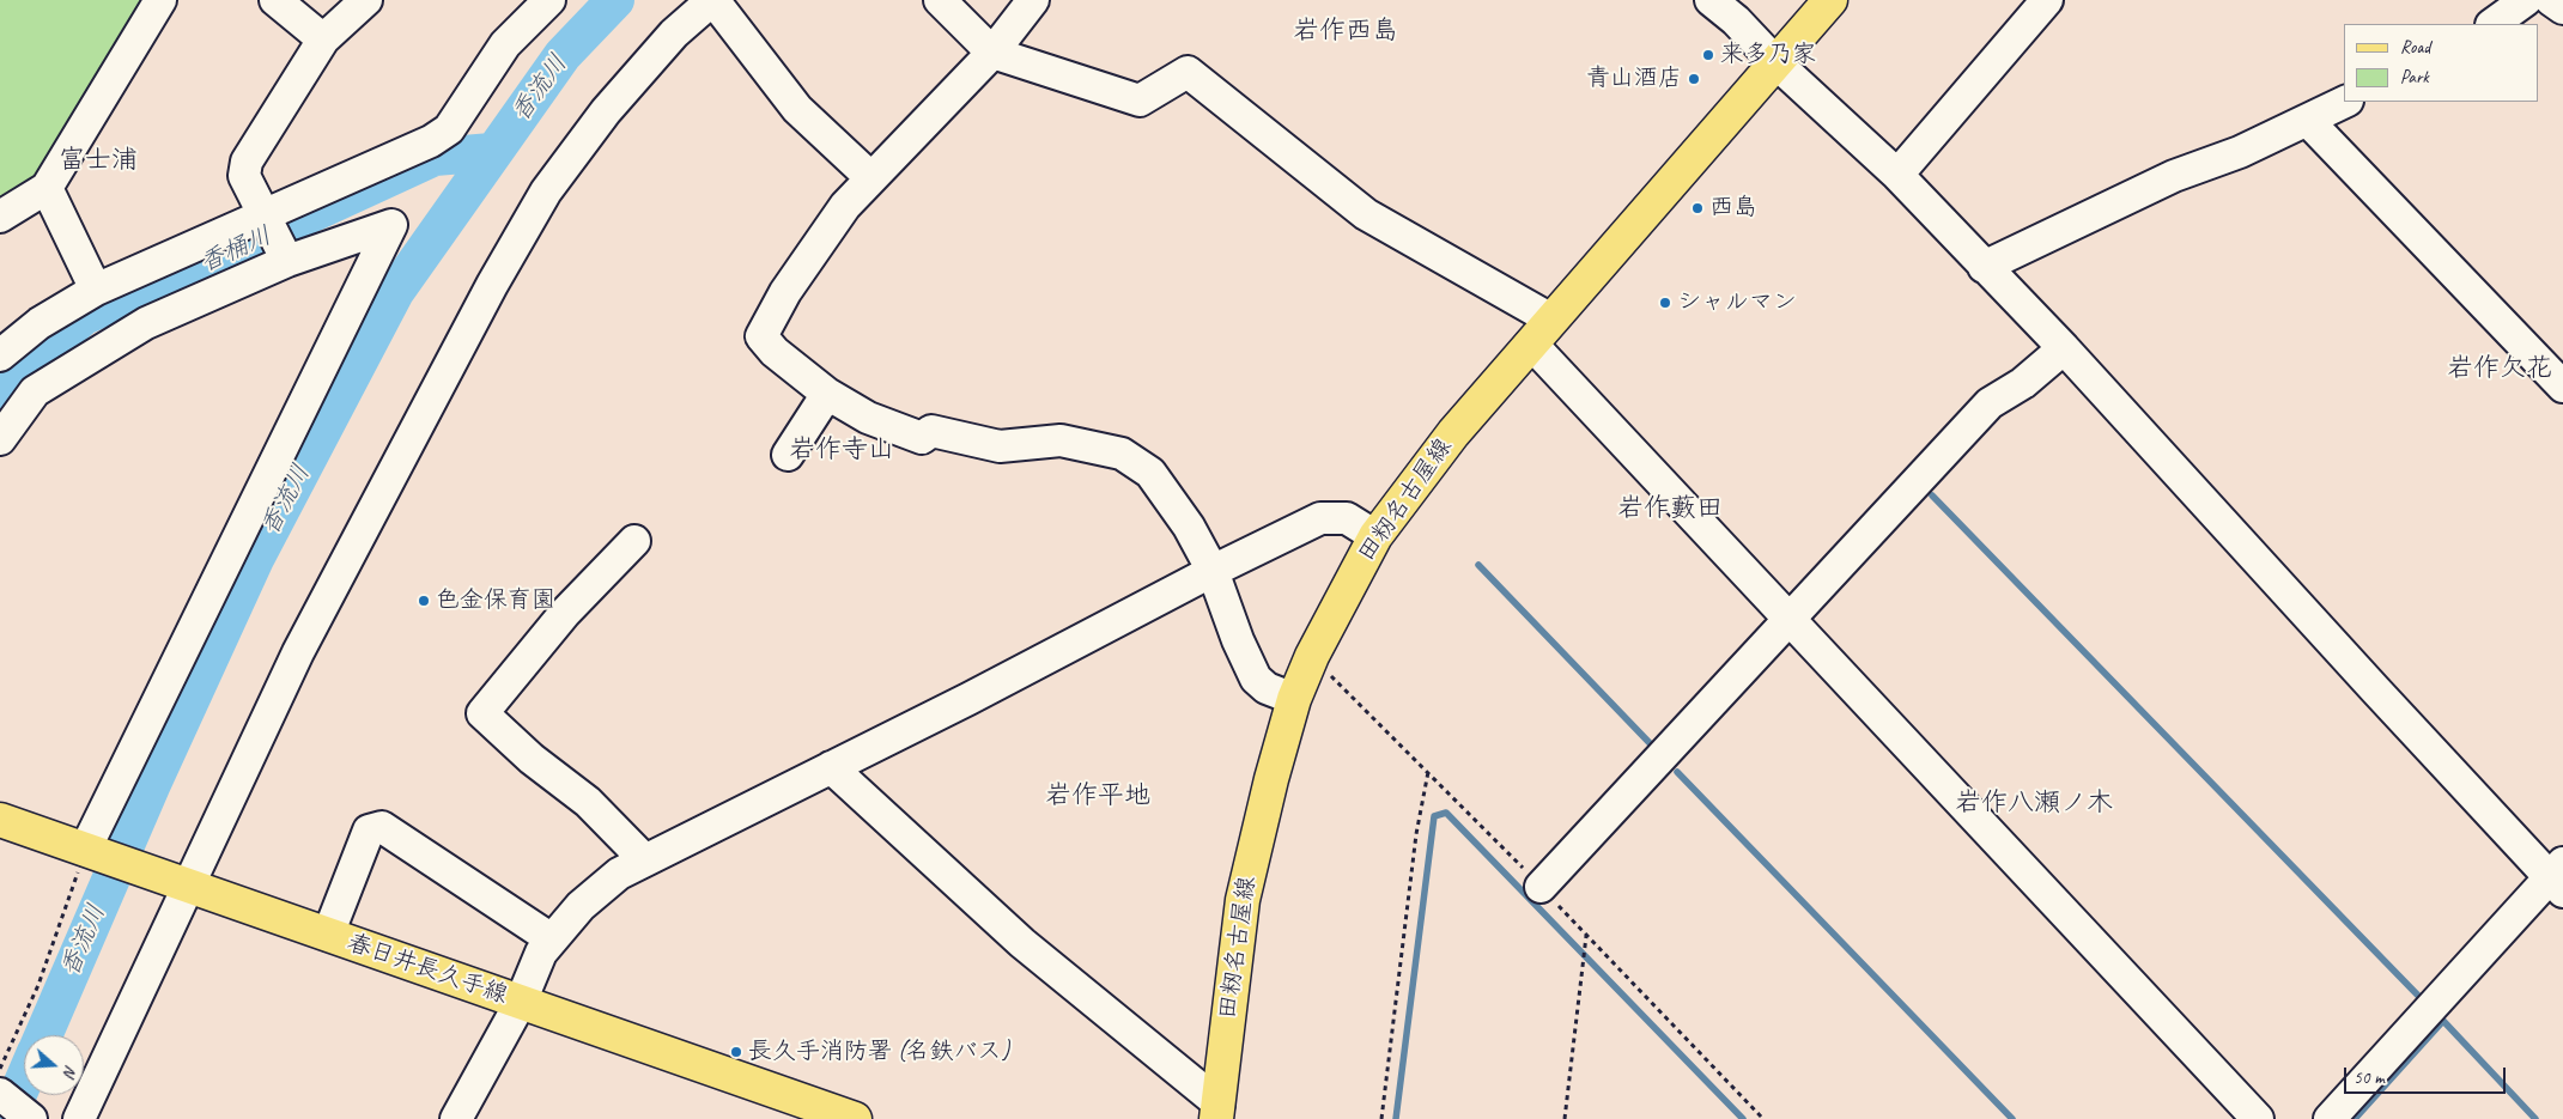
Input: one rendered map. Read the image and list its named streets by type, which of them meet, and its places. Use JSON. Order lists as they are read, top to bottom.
{
  "streets": {
    "main road": ["田籾名古屋線", "春日井長久手線"]
  },
  "districts": [
    "岩作西島",
    "富士浦",
    "岩作欠花",
    "岩作寺山",
    "岩作藪田",
    "岩作平地",
    "岩作八瀬ノ木"
  ],
  "water": ["香流川", "香桶川"],
  "places": [
    "来多乃家",
    "青山酒店",
    "西島",
    "シャルマン",
    "色金保育園",
    "長久手消防署 (名鉄バス)"
  ],
  "legend": ["Road", "Park"],
  "scale_bar": "50 m",
  "north": "right"
}
